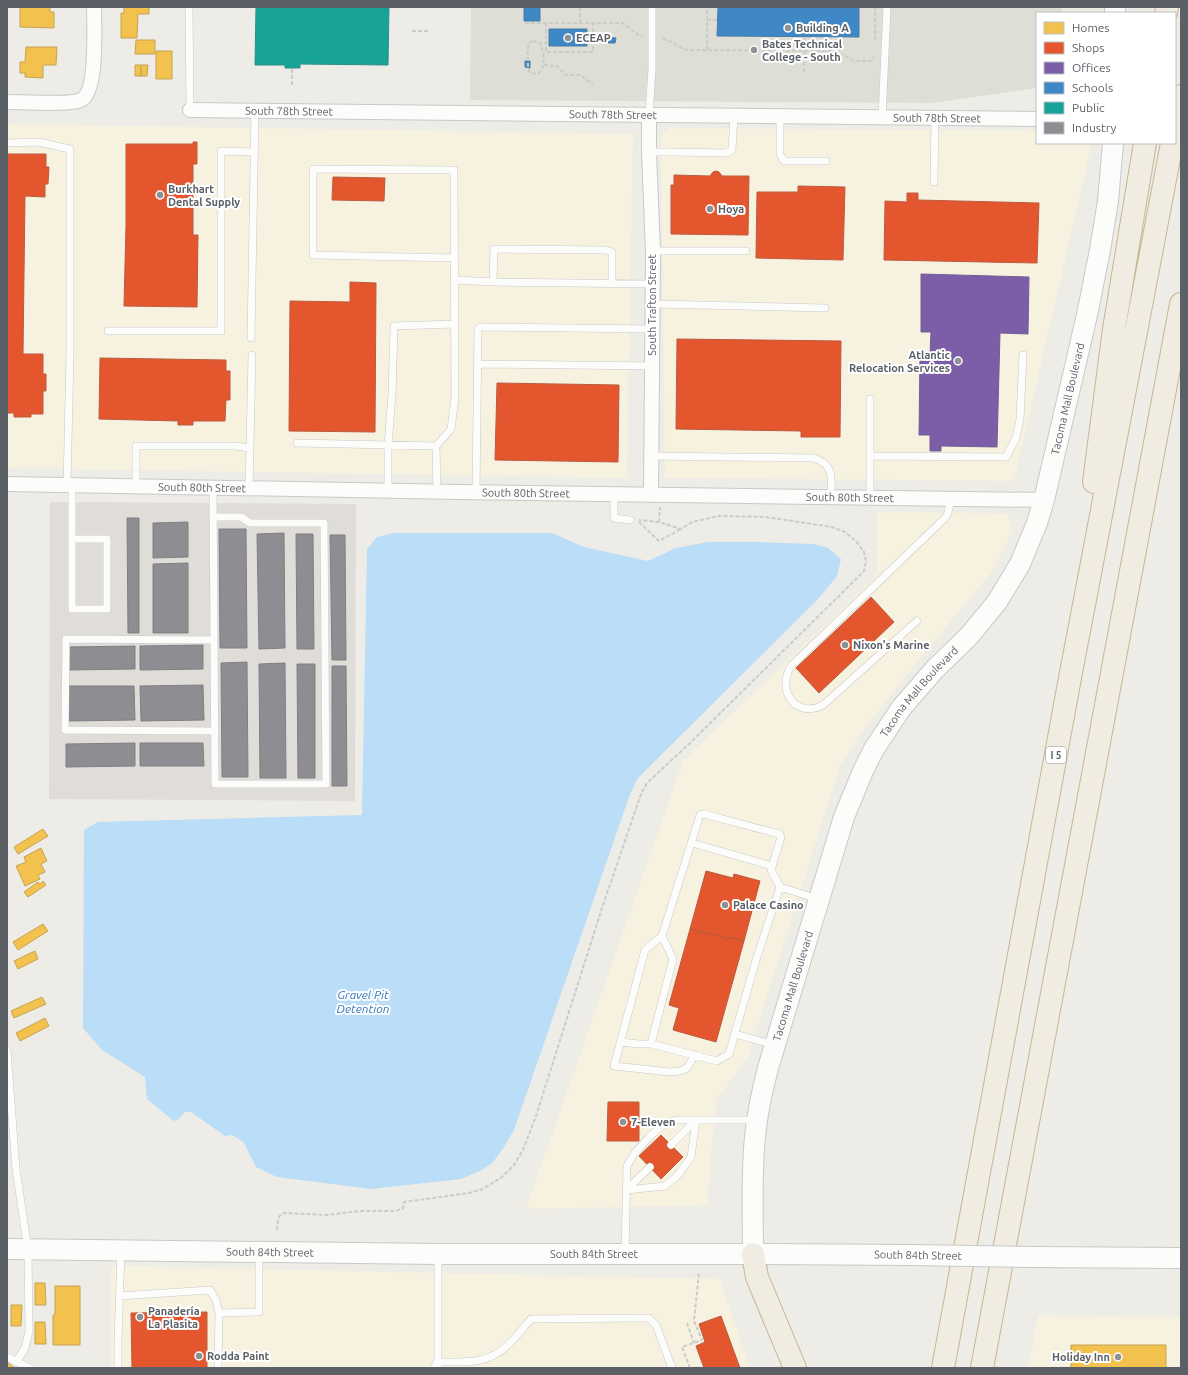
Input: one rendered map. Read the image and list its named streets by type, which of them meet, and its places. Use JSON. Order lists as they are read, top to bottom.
{
  "streets": {
    "highway": ["I 5"],
    "main road": ["Tacoma Mall Boulevard", "South 84th Street"],
    "street": ["South 78th Street", "South Trafton Street", "South 80th Street"]
  },
  "crossings": [
    ["South 78th Street", "South Trafton Street"],
    ["South Trafton Street", "South 80th Street"],
    ["Tacoma Mall Boulevard", "South 80th Street"],
    ["Tacoma Mall Boulevard", "South 84th Street"]
  ],
  "water": ["Gravel Pit Detention"],
  "places": [
    "Building A",
    "ECEAP",
    "Bates Technical College - South",
    "Burkhart Dental Supply",
    "Hoya",
    "Atlantic Relocation Services",
    "Nixon's Marine",
    "Palace Casino",
    "7-Eleven",
    "Panadería La Plasita",
    "Rodda Paint",
    "Holiday Inn"
  ],
  "legend": [
    "Homes",
    "Shops",
    "Offices",
    "Schools",
    "Public",
    "Industry"
  ]
}
